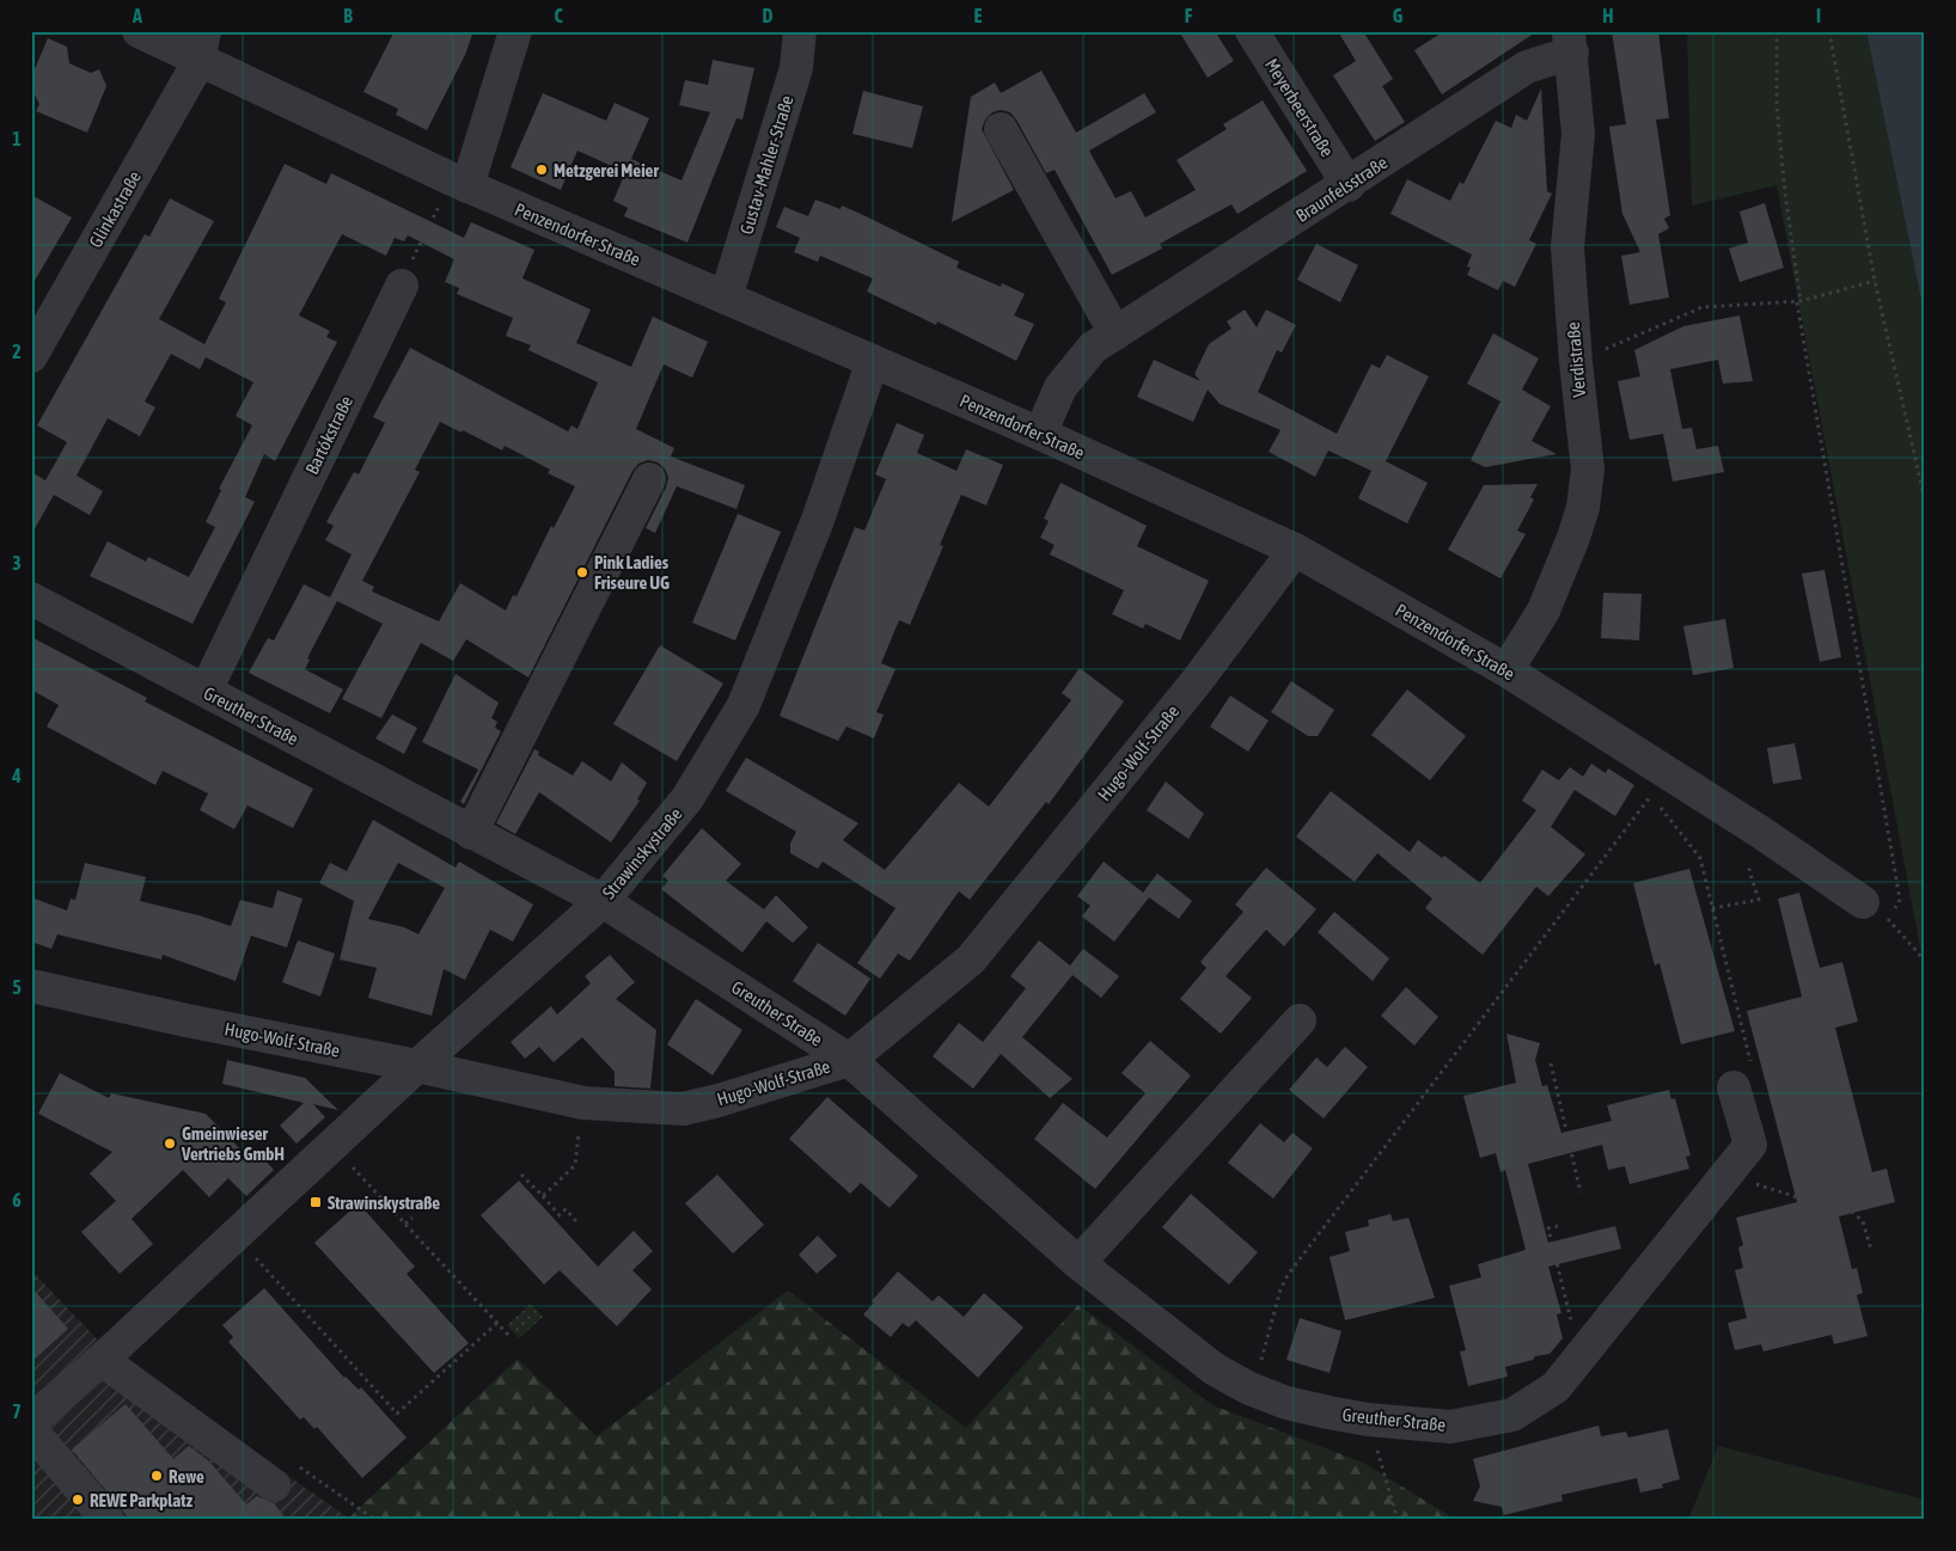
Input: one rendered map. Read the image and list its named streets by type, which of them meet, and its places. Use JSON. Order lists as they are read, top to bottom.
{
  "streets": {
    "street": [
      "Meyerbeerstraße",
      "Gustav-Mahler-Straße",
      "Braunfelsstraße",
      "Glinkastraße",
      "Penzendorfer Straße",
      "Verdistraße",
      "Bartókstraße",
      "Greuther Straße",
      "Hugo-Wolf-Straße",
      "Strawinskystraße"
    ]
  },
  "crossings": [
    ["Meyerbeerstraße", "Braunfelsstraße"],
    ["Gustav-Mahler-Straße", "Penzendorfer Straße"],
    ["Braunfelsstraße", "Penzendorfer Straße"],
    ["Braunfelsstraße", "Verdistraße"],
    ["Glinkastraße", "Penzendorfer Straße"],
    ["Penzendorfer Straße", "Verdistraße"],
    ["Penzendorfer Straße", "Hugo-Wolf-Straße"],
    ["Penzendorfer Straße", "Strawinskystraße"],
    ["Bartókstraße", "Greuther Straße"],
    ["Greuther Straße", "Hugo-Wolf-Straße"],
    ["Greuther Straße", "Strawinskystraße"],
    ["Hugo-Wolf-Straße", "Strawinskystraße"]
  ],
  "places": {
    "other": [
      "Metzgerei Meier",
      "Pink Ladies Friseure UG",
      "Gmeinwieser Vertriebs GmbH",
      "Rewe",
      "REWE Parkplatz"
    ],
    "transit": ["Strawinskystraße"]
  },
  "grid": {
    "columns": [
      "A",
      "B",
      "C",
      "D",
      "E",
      "F",
      "G",
      "H",
      "I"
    ],
    "rows": [
      "1",
      "2",
      "3",
      "4",
      "5",
      "6",
      "7"
    ]
  }
}
